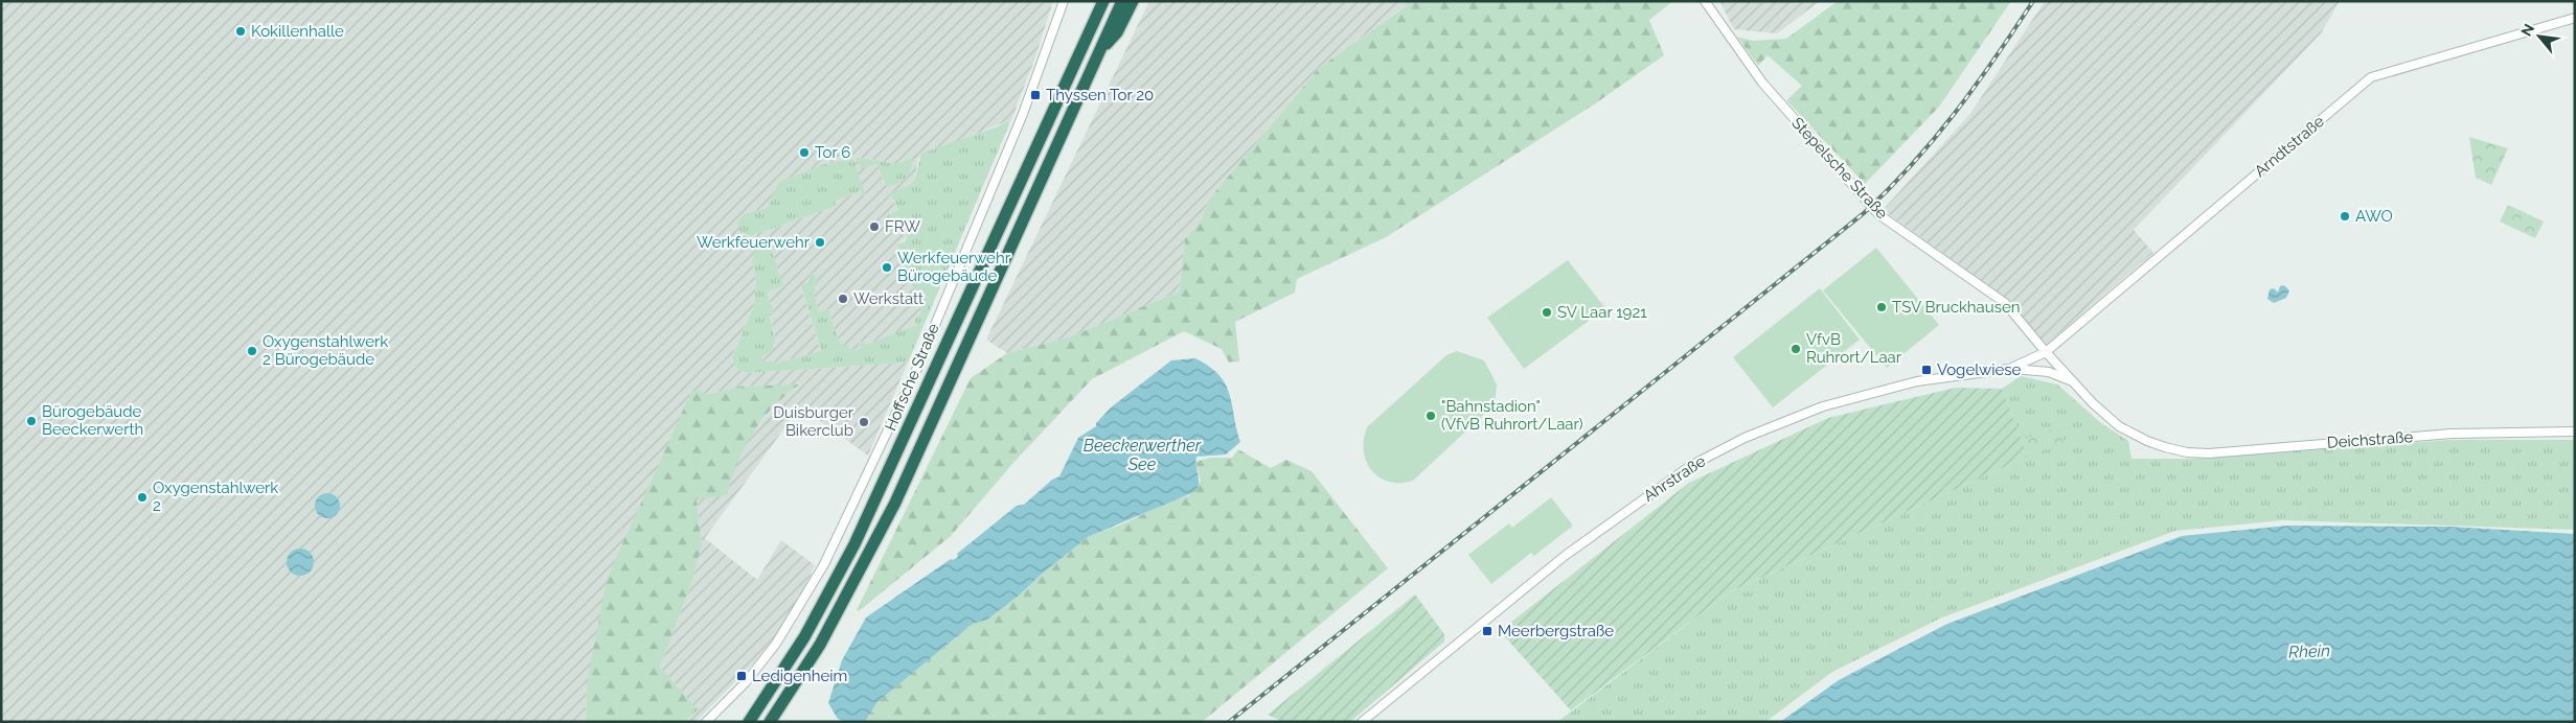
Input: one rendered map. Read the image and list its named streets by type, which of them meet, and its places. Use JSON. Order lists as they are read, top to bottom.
{
  "streets": {
    "street": [
      "Arndtstraße",
      "Stepelsche Straße",
      "Hoffsche Straße",
      "Deichstraße",
      "Ahrstraße"
    ]
  },
  "crossings": [
    ["Arndtstraße", "Stepelsche Straße"],
    ["Arndtstraße", "Ahrstraße"],
    ["Stepelsche Straße", "Deichstraße"],
    ["Stepelsche Straße", "Ahrstraße"]
  ],
  "water": ["Beeckerwerther See", "Rhein"],
  "places": {
    "other": [
      "Kokillenhalle",
      "Tor 6",
      "AWO",
      "FRW",
      "Werkfeuerwehr",
      "Werkfeuerwehr Bürogebäude",
      "Werkstatt",
      "TSV Bruckhausen",
      "SV Laar 1921",
      "VfvB Ruhrort/Laar",
      "Oxygenstahlwerk 2 Bürogebäude",
      "\"Bahnstadion\" (VfvB Ruhrort/Laar)",
      "Bürogebäude Beeckerwerth",
      "Duisburger Bikerclub",
      "Oxygenstahlwerk 2"
    ],
    "transit": [
      "Thyssen Tor 20",
      "Vogelwiese",
      "Meerbergstraße",
      "Ledigenheim"
    ]
  },
  "north": "top left"
}
